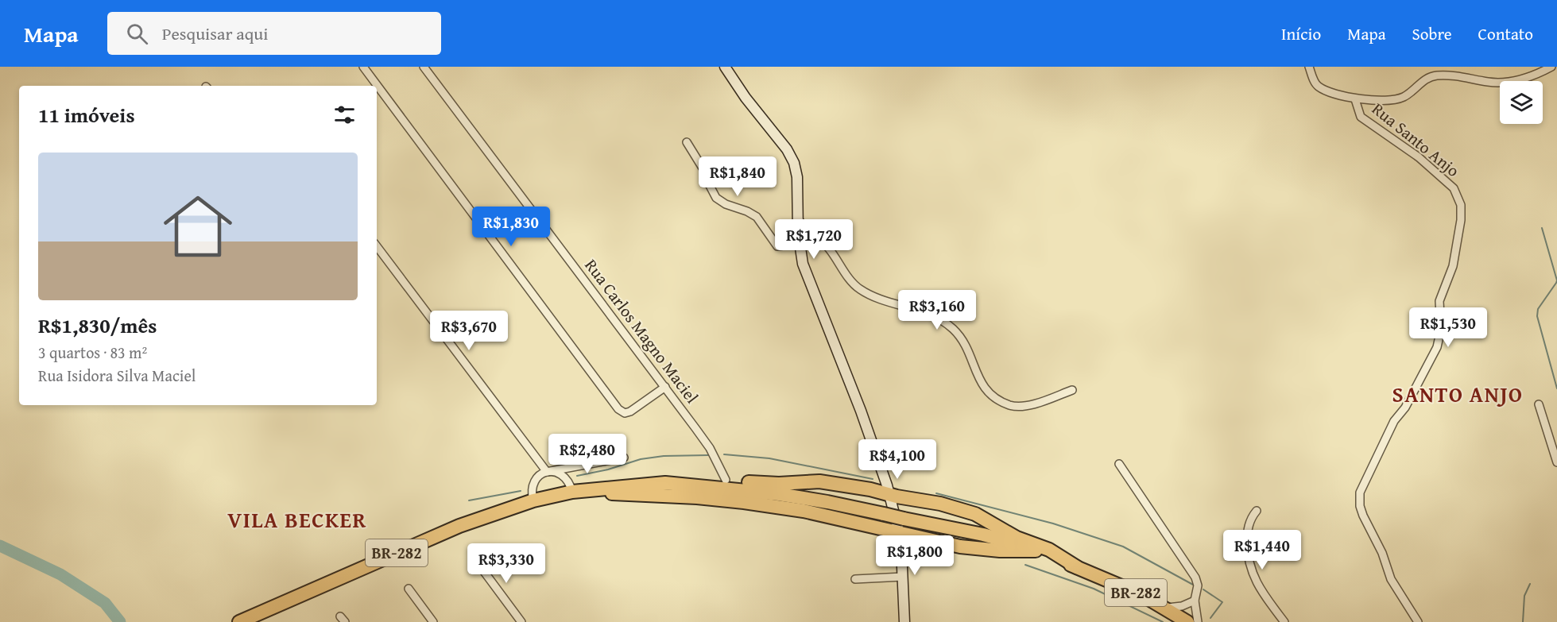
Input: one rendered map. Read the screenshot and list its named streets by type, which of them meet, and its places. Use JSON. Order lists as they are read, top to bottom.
{
  "streets": {
    "highway": ["BR-282"],
    "street": ["Rua Santo Anjo", "Rua Carlos Magno Maciel"]
  },
  "districts": ["SANTO ANJO", "VILA BECKER"],
  "page": {
    "header": "Mapa",
    "search": "Pesquisar aqui",
    "nav": [
      "Início",
      "Mapa",
      "Sobre",
      "Contato"
    ],
    "heading": "11 imóveis",
    "list": [
      {
        "name": "R$1,830/mês",
        "note": "3 quartos · 83 m² · Rua Isidora Silva Maciel"
      }
    ],
    "price": [
      "R$1,840",
      "R$1,830",
      "R$1,720",
      "R$3,160",
      "R$1,530",
      "R$3,670",
      "R$2,480",
      "R$4,100",
      "R$1,440",
      "R$1,800",
      "R$3,330"
    ]
  }
}
